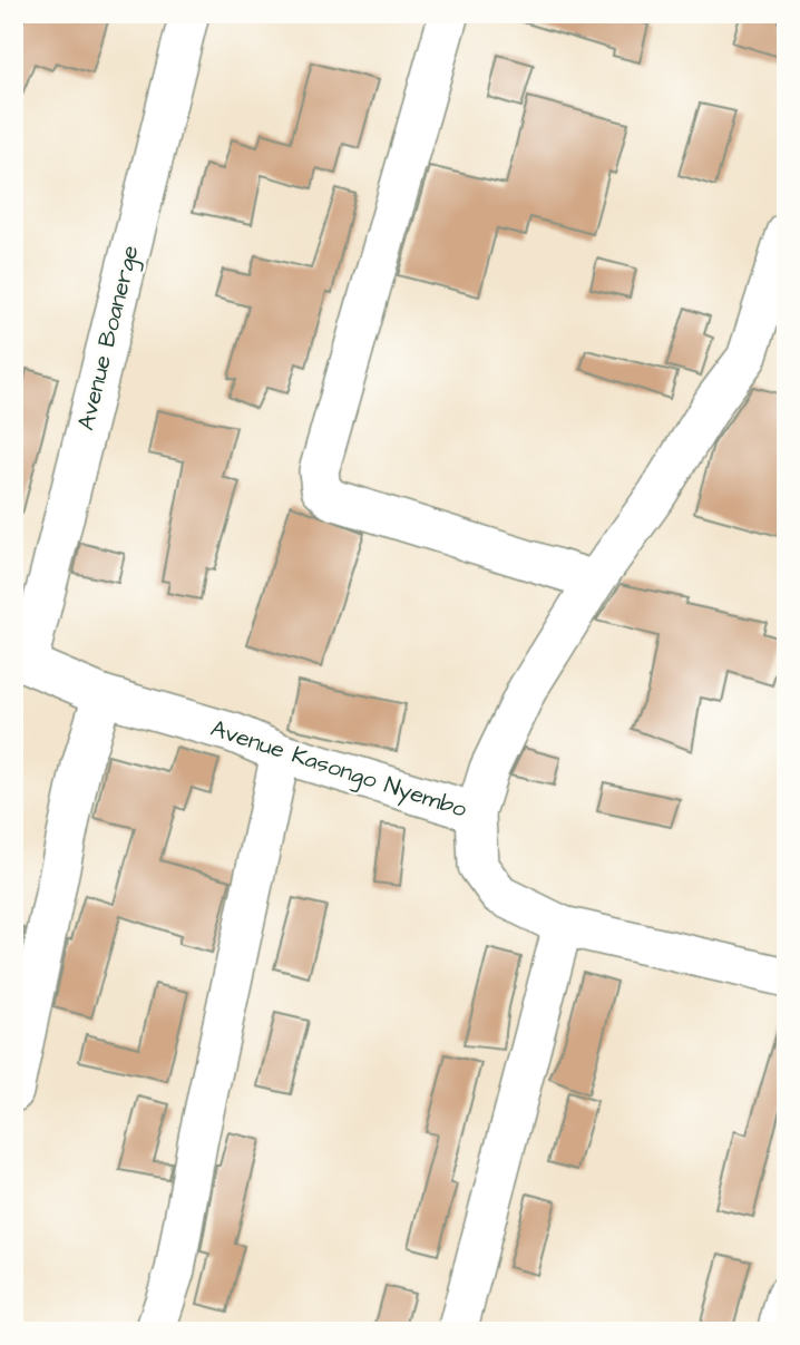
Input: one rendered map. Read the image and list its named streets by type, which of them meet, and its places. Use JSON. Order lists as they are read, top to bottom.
{
  "streets": {
    "street": ["Avenue Boanerge", "Avenue Kasongo Nyembo"]
  },
  "crossings": [
    ["Avenue Boanerge", "Avenue Kasongo Nyembo"]
  ]
}
